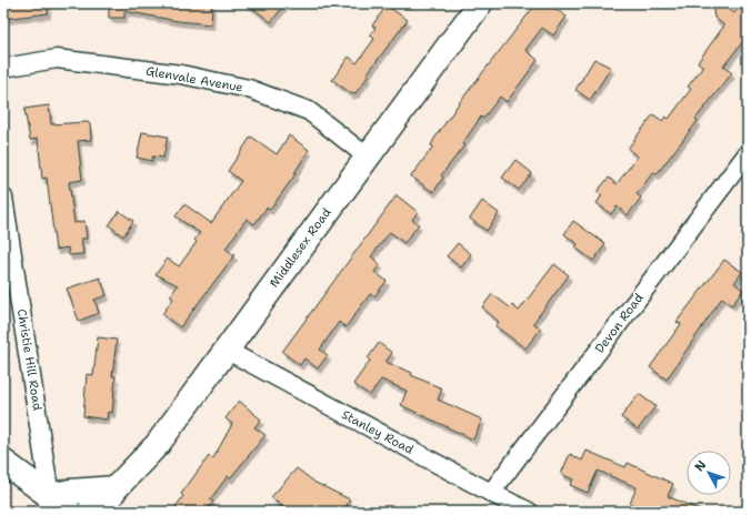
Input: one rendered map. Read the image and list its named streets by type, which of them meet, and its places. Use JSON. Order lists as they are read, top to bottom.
{
  "streets": {
    "street": [
      "Glenvale Avenue",
      "Middlesex Road",
      "Devon Road",
      "Christie Hill Road",
      "Stanley Road"
    ]
  },
  "crossings": [
    ["Glenvale Avenue", "Middlesex Road"],
    ["Middlesex Road", "Stanley Road"],
    ["Devon Road", "Stanley Road"]
  ],
  "north": "top left"
}
